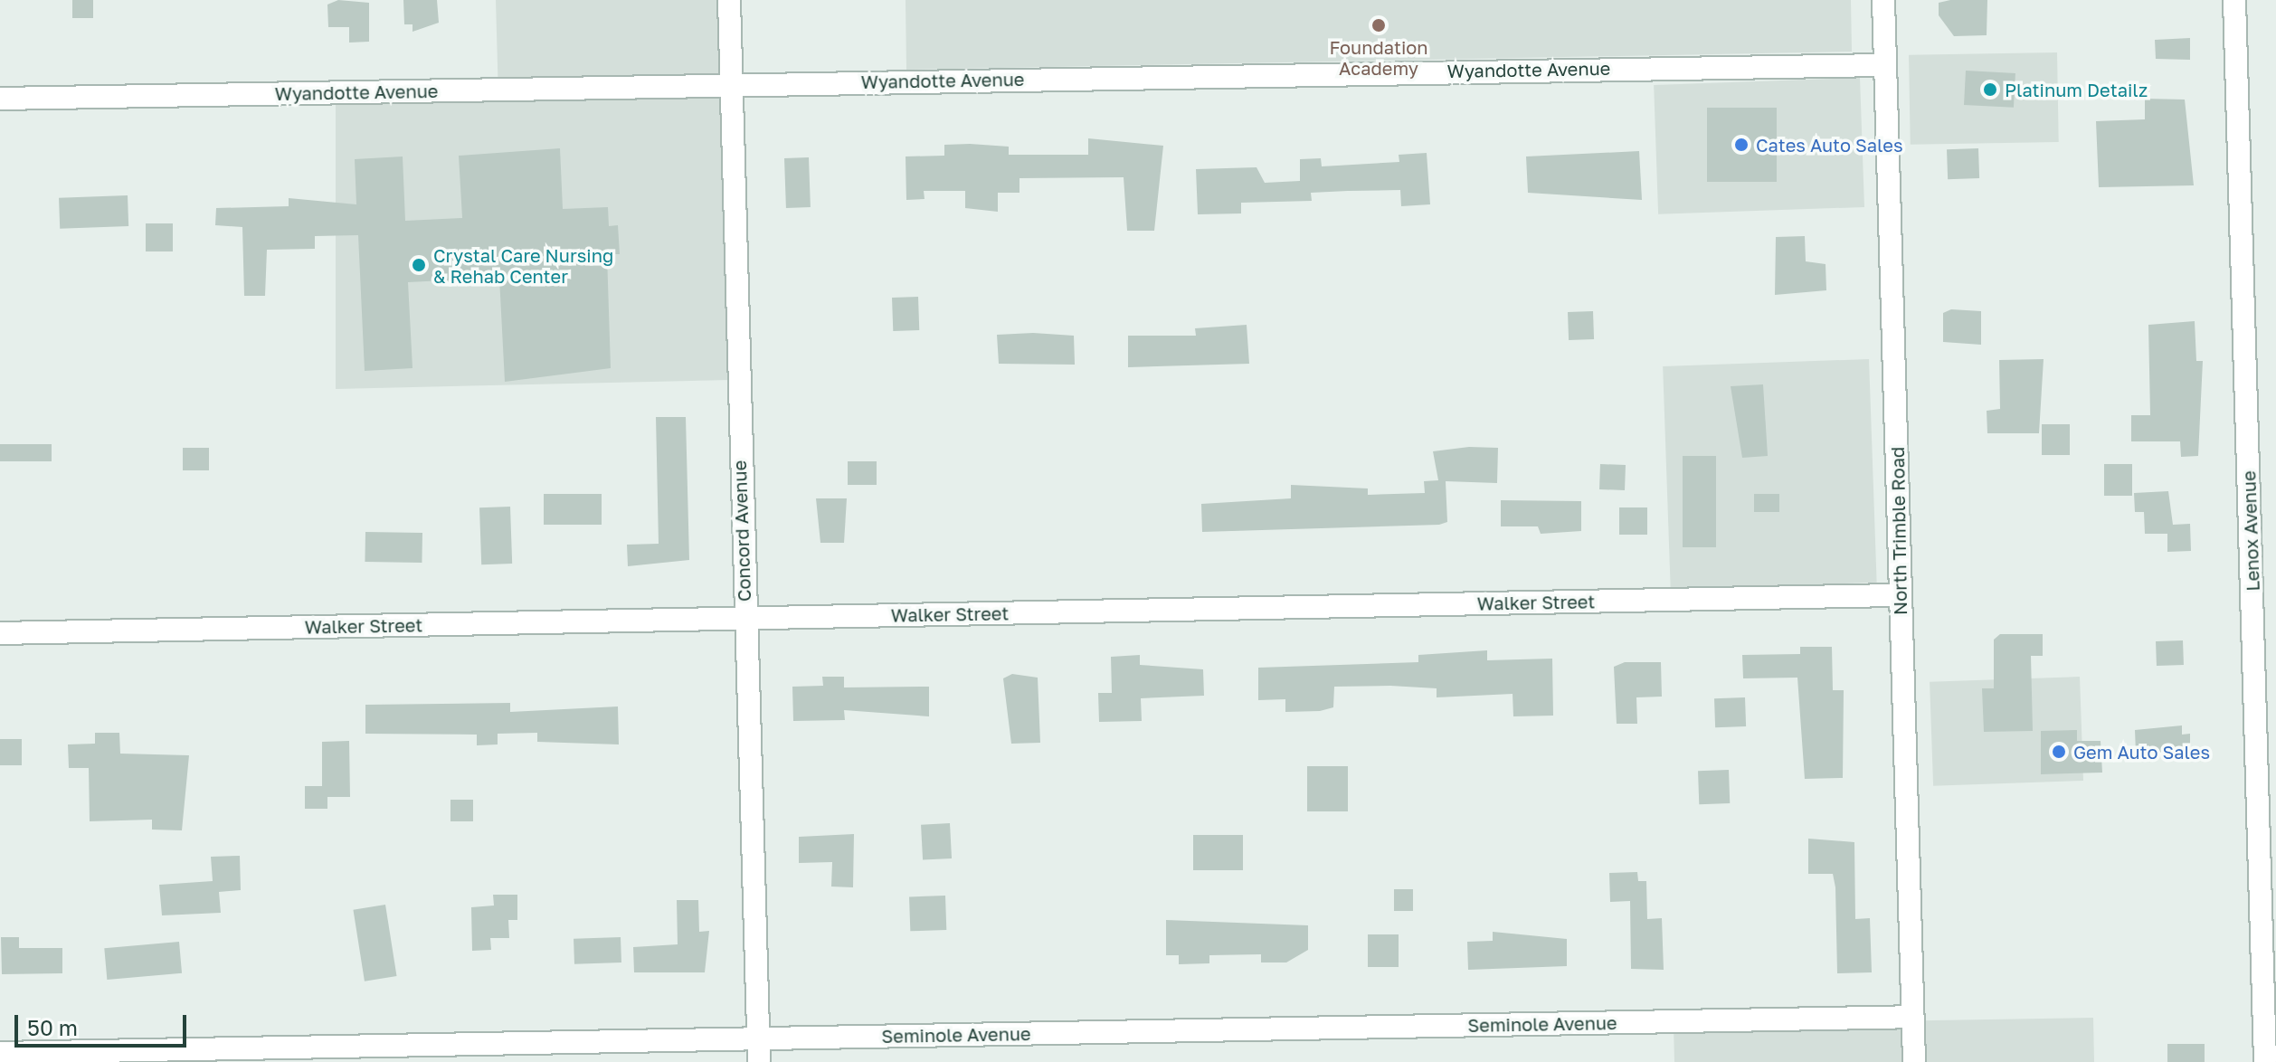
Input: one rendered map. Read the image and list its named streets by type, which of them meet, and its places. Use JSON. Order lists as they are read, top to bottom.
{
  "streets": {
    "street": [
      "Wyandotte Avenue",
      "Concord Avenue",
      "North Trimble Road",
      "Lenox Avenue",
      "Walker Street",
      "Seminole Avenue"
    ]
  },
  "crossings": [
    ["Wyandotte Avenue", "Concord Avenue"],
    ["Wyandotte Avenue", "North Trimble Road"],
    ["Concord Avenue", "Walker Street"],
    ["Concord Avenue", "Seminole Avenue"],
    ["North Trimble Road", "Walker Street"],
    ["North Trimble Road", "Seminole Avenue"]
  ],
  "places": [
    "Foundation Academy",
    "Platinum Detailz",
    "Cates Auto Sales",
    "Crystal Care Nursing & Rehab Center",
    "Gem Auto Sales"
  ],
  "scale_bar": "50 m"
}
